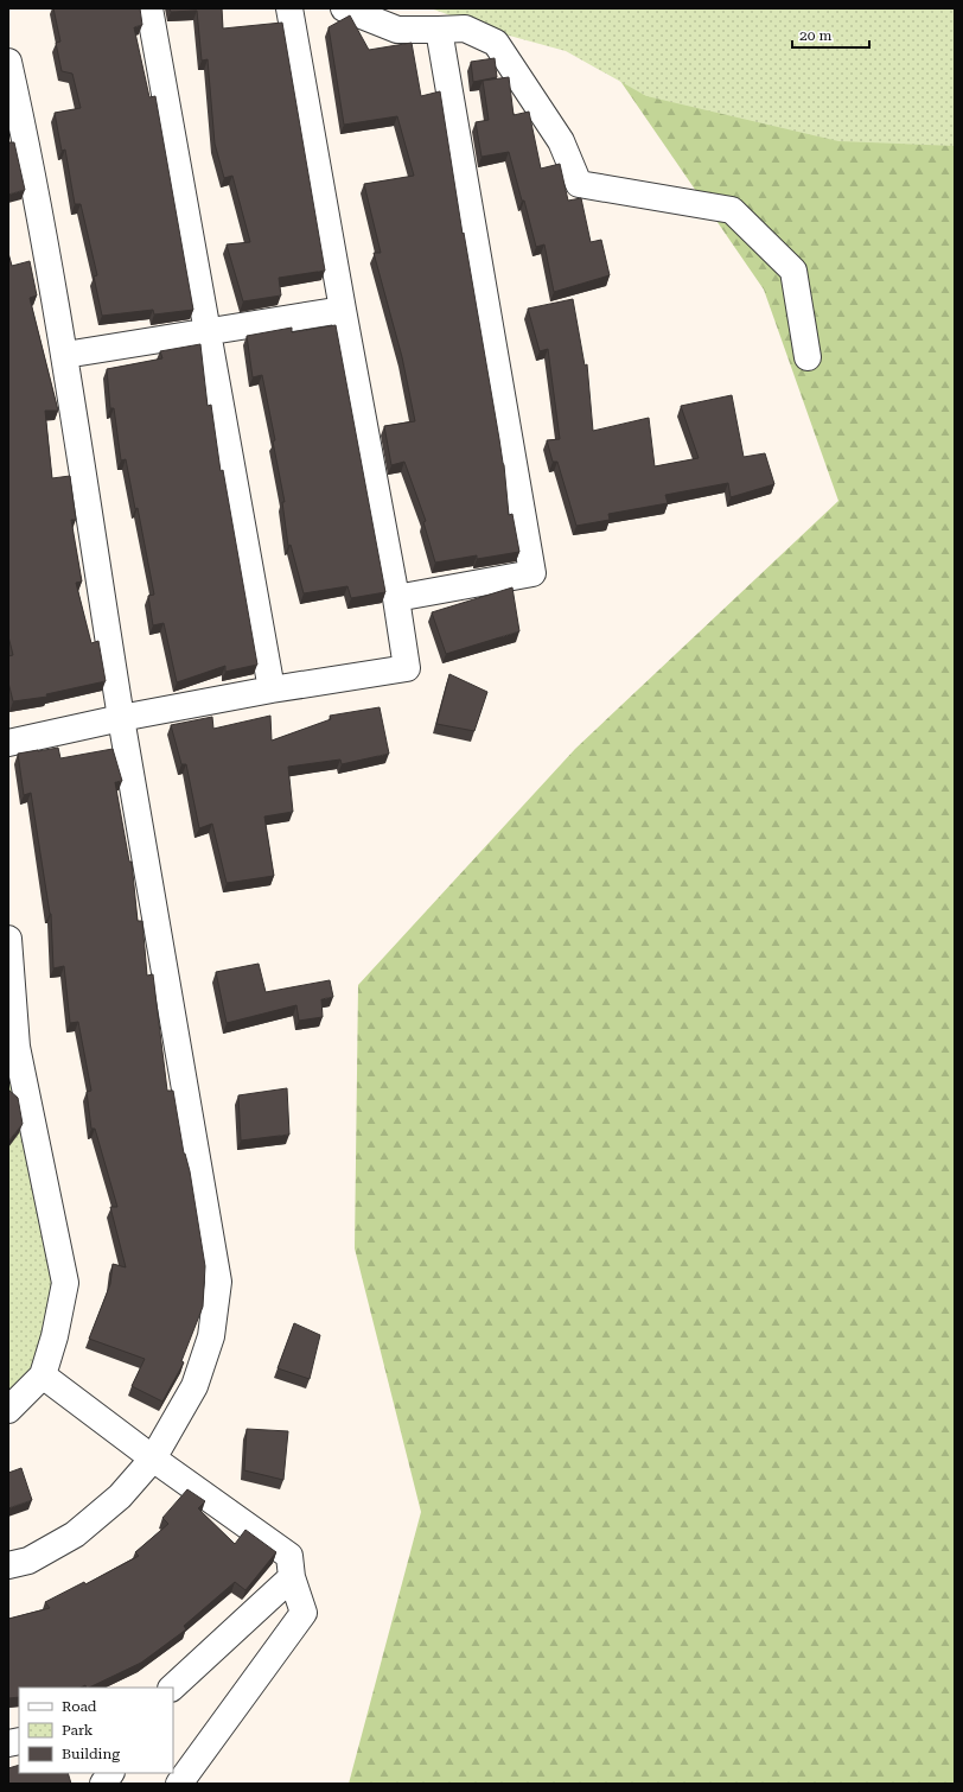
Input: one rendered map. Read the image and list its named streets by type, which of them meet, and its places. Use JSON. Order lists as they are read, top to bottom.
{
  "legend": ["Road", "Park", "Building"],
  "scale_bar": "20 m"
}
